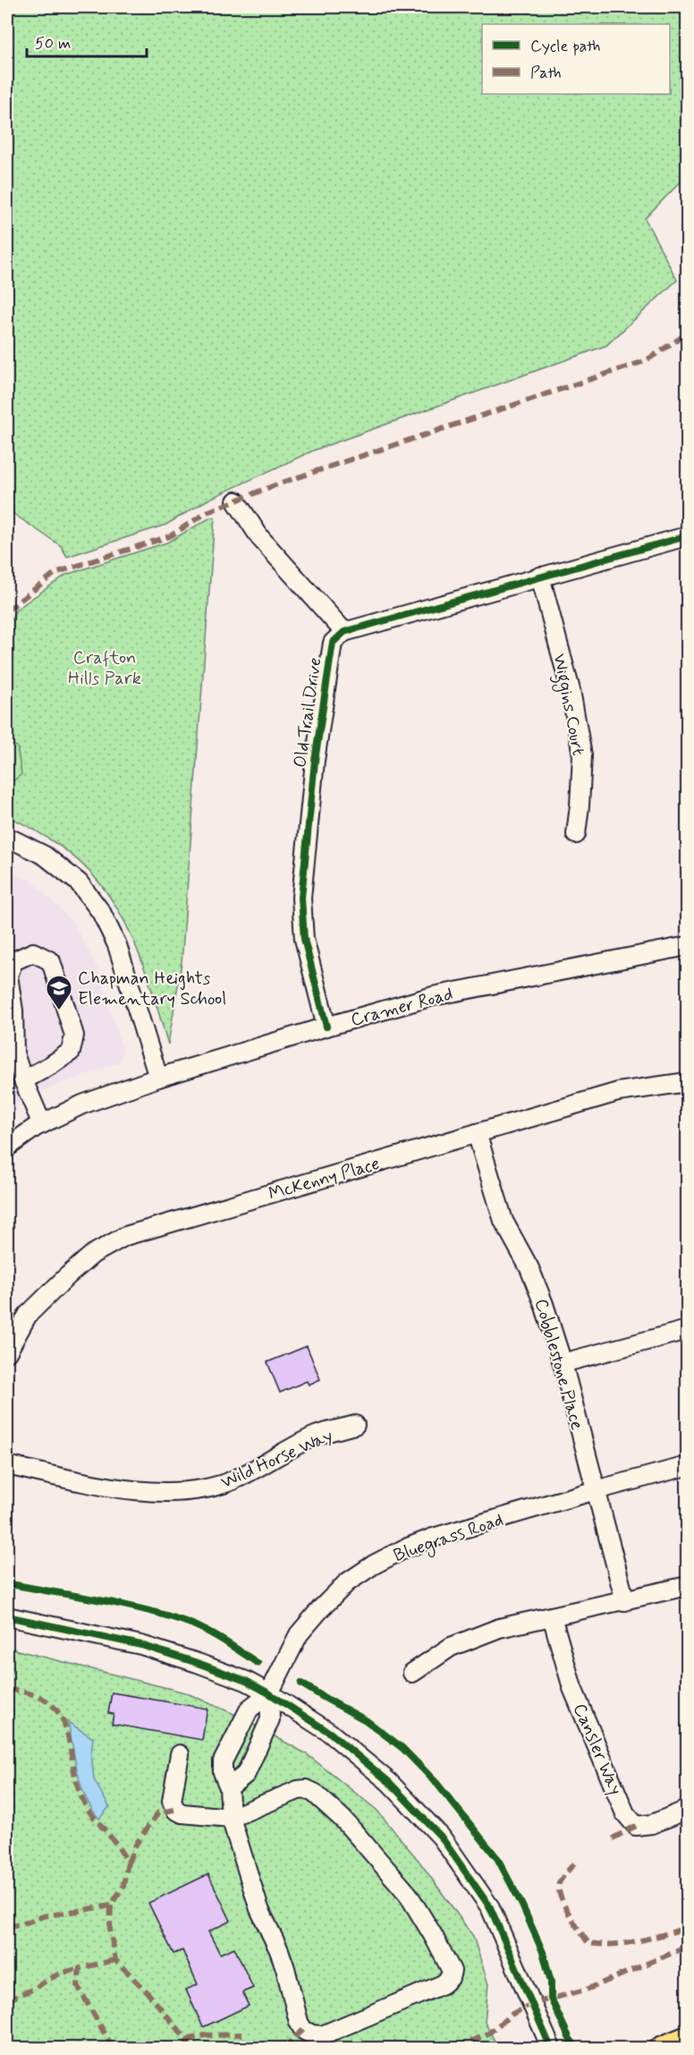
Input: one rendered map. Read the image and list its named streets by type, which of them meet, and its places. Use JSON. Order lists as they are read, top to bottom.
{
  "streets": {
    "street": [
      "Wiggins Court",
      "Old Trail Drive",
      "Cramer Road",
      "McKenny Place",
      "Cobblestone Place",
      "Wild Horse Way",
      "Bluegrass Road",
      "Cansler Way"
    ]
  },
  "crossings": [
    ["Old Trail Drive", "Cramer Road"],
    ["McKenny Place", "Cobblestone Place"],
    ["Cobblestone Place", "Bluegrass Road"]
  ],
  "parks": ["Crafton Hills Park"],
  "places": {
    "school or university": ["Chapman Heights Elementary School"]
  },
  "legend": ["Cycle path", "Path"],
  "scale_bar": "50 m"
}
